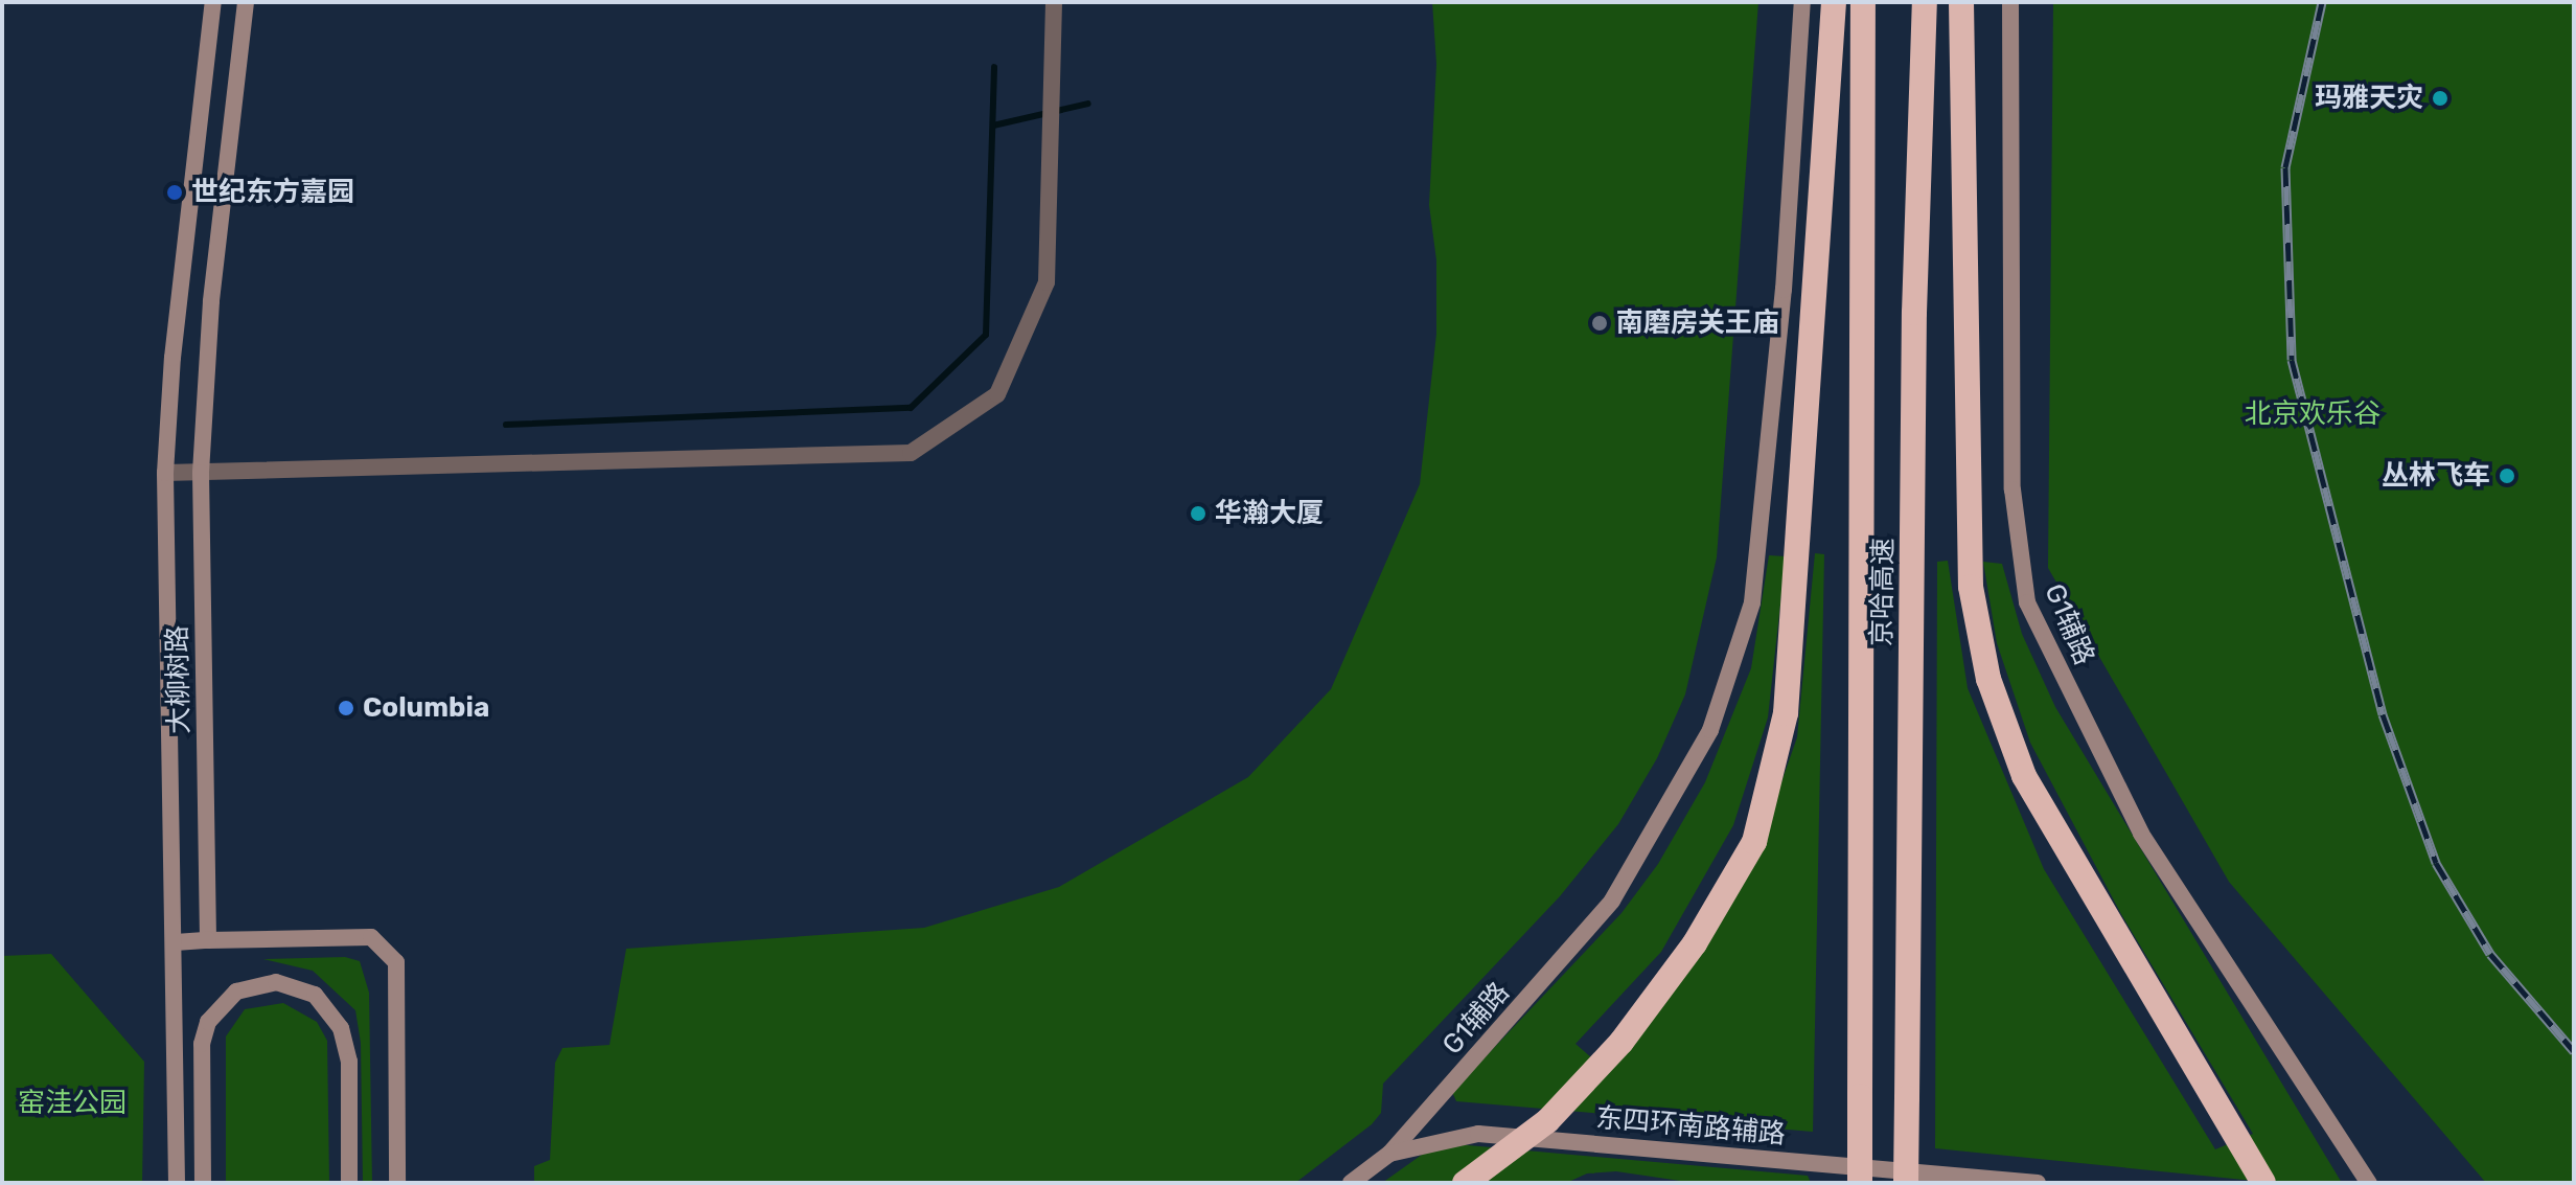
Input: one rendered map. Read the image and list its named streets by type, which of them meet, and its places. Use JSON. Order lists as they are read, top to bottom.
{
  "streets": {
    "highway": ["京哈高速"],
    "street": ["G1辅路", "大柳树路", "东四环南路辅路"]
  },
  "crossings": [
    ["G1辅路", "东四环南路辅路"]
  ],
  "parks": ["北京欢乐谷", "窑洼公园"],
  "places": [
    "玛雅天灾",
    "世纪东方嘉园",
    "南磨房关王庙",
    "丛林飞车",
    "华瀚大厦",
    "Columbia"
  ]
}
